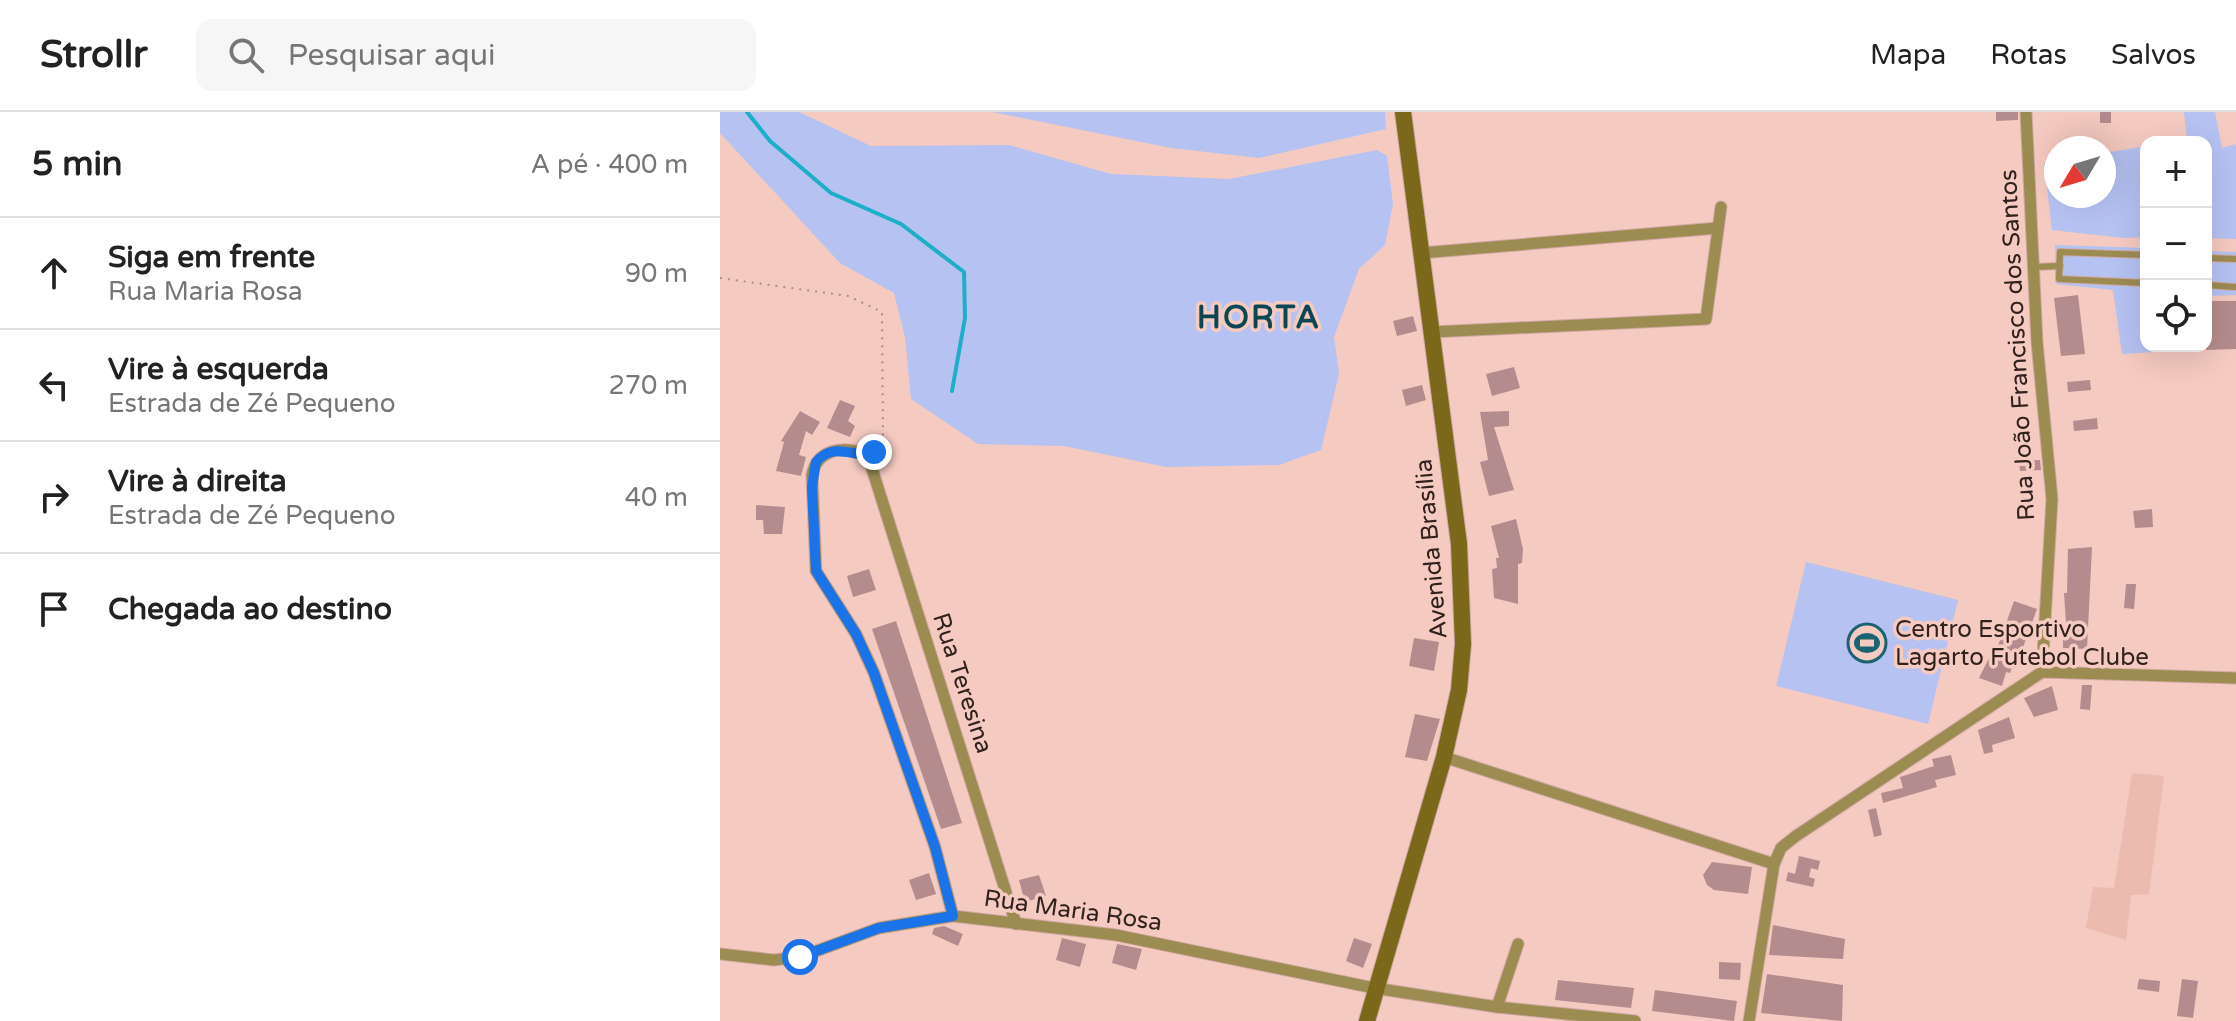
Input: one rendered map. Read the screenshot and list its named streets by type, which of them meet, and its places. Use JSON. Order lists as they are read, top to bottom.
{
  "streets": {
    "main road": ["Avenida Brasília"],
    "street": ["Rua João Francisco dos Santos", "Rua Teresina", "Rua Maria Rosa"]
  },
  "crossings": [
    ["Avenida Brasília", "Rua Maria Rosa"],
    ["Rua Teresina", "Rua Maria Rosa"]
  ],
  "districts": ["HORTA"],
  "places": {
    "sports": ["Centro Esportivo Lagarto Futebol Clube"]
  },
  "north": "bottom left",
  "page": {
    "header": "Strollr",
    "search": "Pesquisar aqui",
    "nav": ["Mapa", "Rotas", "Salvos"],
    "heading": ["5 min", "A pé · 400 m"],
    "map_buttons": ["+", "−"],
    "list": [
      ["Siga em frente", "Rua Maria Rosa", "90 m"],
      ["Vire à esquerda", "Estrada de Zé Pequeno", "270 m"],
      ["Vire à direita", "Estrada de Zé Pequeno", "40 m"],
      "Chegada ao destino"
    ]
  }
}
